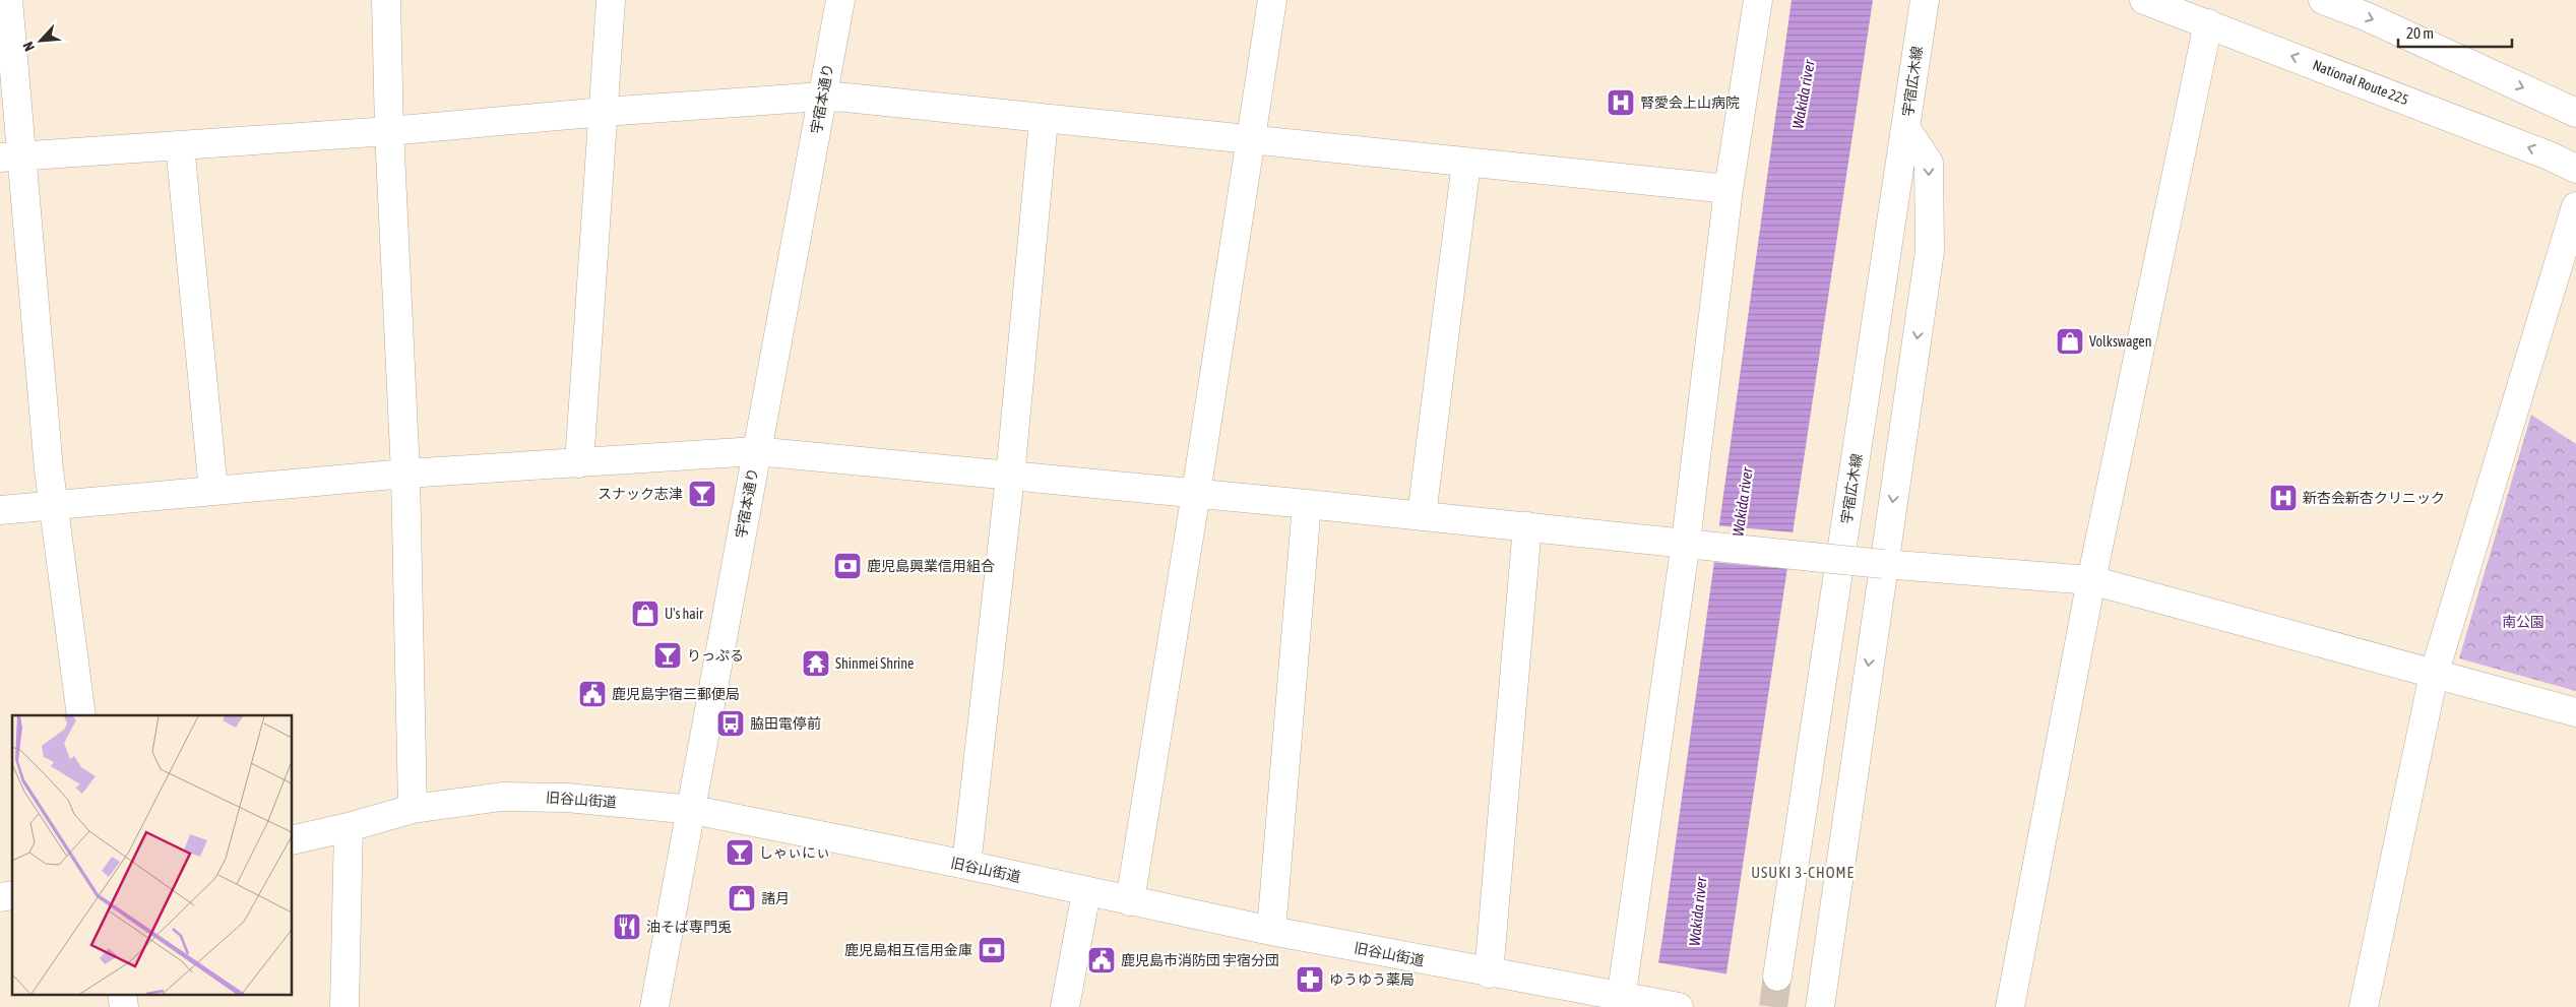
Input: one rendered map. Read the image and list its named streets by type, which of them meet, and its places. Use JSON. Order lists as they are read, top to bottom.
{
  "streets": {
    "main road": [
      "宇宿広木線",
      "National Route 225",
      "宇宿本通り",
      "旧谷山街道"
    ]
  },
  "crossings": [
    ["宇宿本通り", "旧谷山街道"]
  ],
  "districts": ["USUKI 3-CHOME"],
  "water": ["Wakida river"],
  "parks": ["南公園"],
  "places": {
    "hospital": ["腎愛会上山病院", "新杏会新杏クリニック"],
    "shop": ["Volkswagen", "U's hair", "諸月"],
    "bar": ["スナック志津", "りっぷる", "しゃぃにぃ"],
    "bank": ["鹿児島興業信用組合", "鹿児島相互信用金庫"],
    "temple": ["Shinmei Shrine"],
    "public building": ["鹿児島宇宿三郵便局", "鹿児島市消防団 宇宿分団"],
    "bus stop": ["脇田電停前"],
    "restaurant": ["油そば専門兎"],
    "pharmacy": ["ゆうゆう薬局"]
  },
  "scale_bar": "20 m",
  "north": "bottom left"
}
